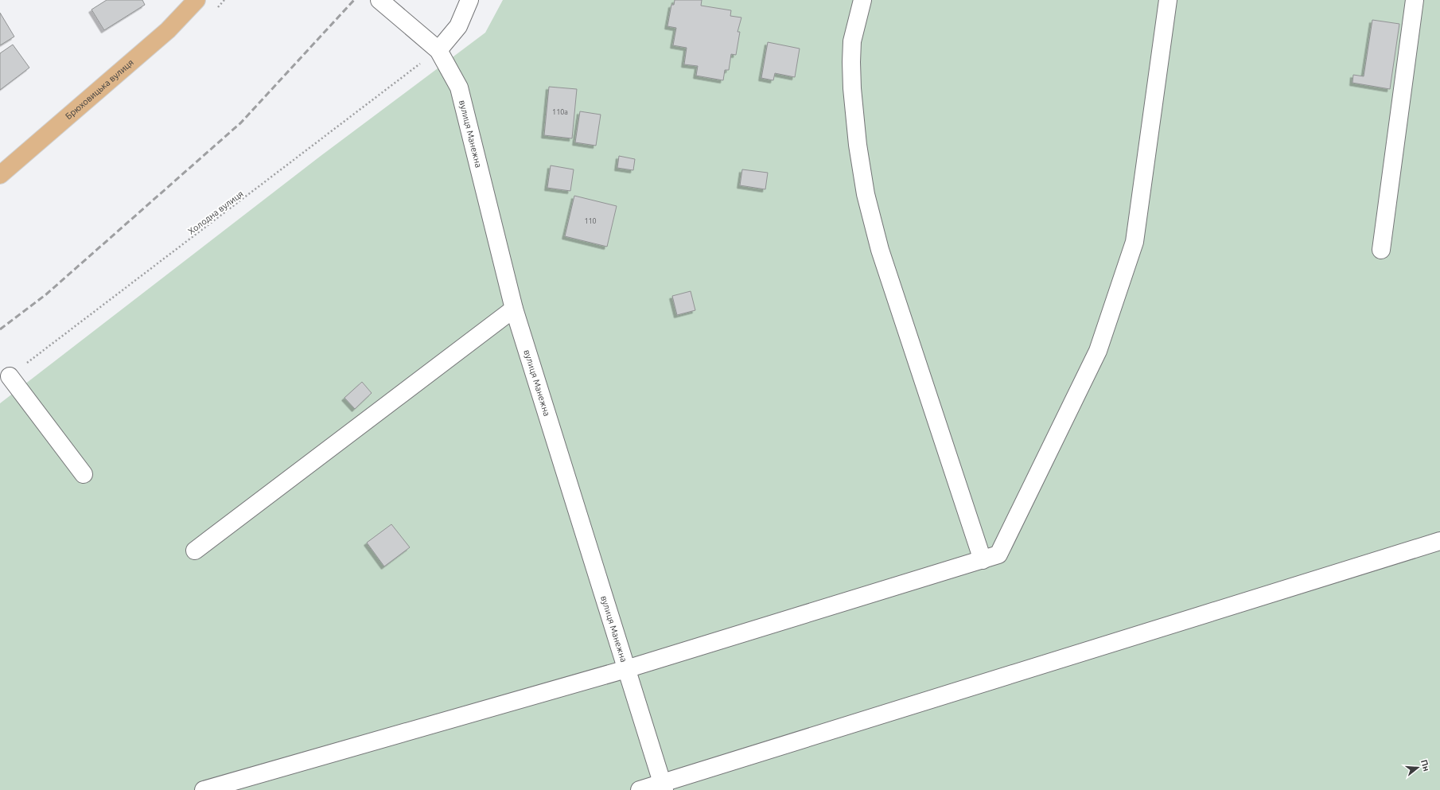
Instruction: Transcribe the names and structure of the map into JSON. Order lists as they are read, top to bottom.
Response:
{
  "streets": {
    "main road": ["Брюховицька вулиця"],
    "street": ["вулиця Манежна"],
    "path": ["Холодна вулиця"]
  },
  "crossings": [
    ["вулиця Манежна", "Холодна вулиця"]
  ],
  "house_numbers": ["110а", "110"],
  "north": "right"
}
